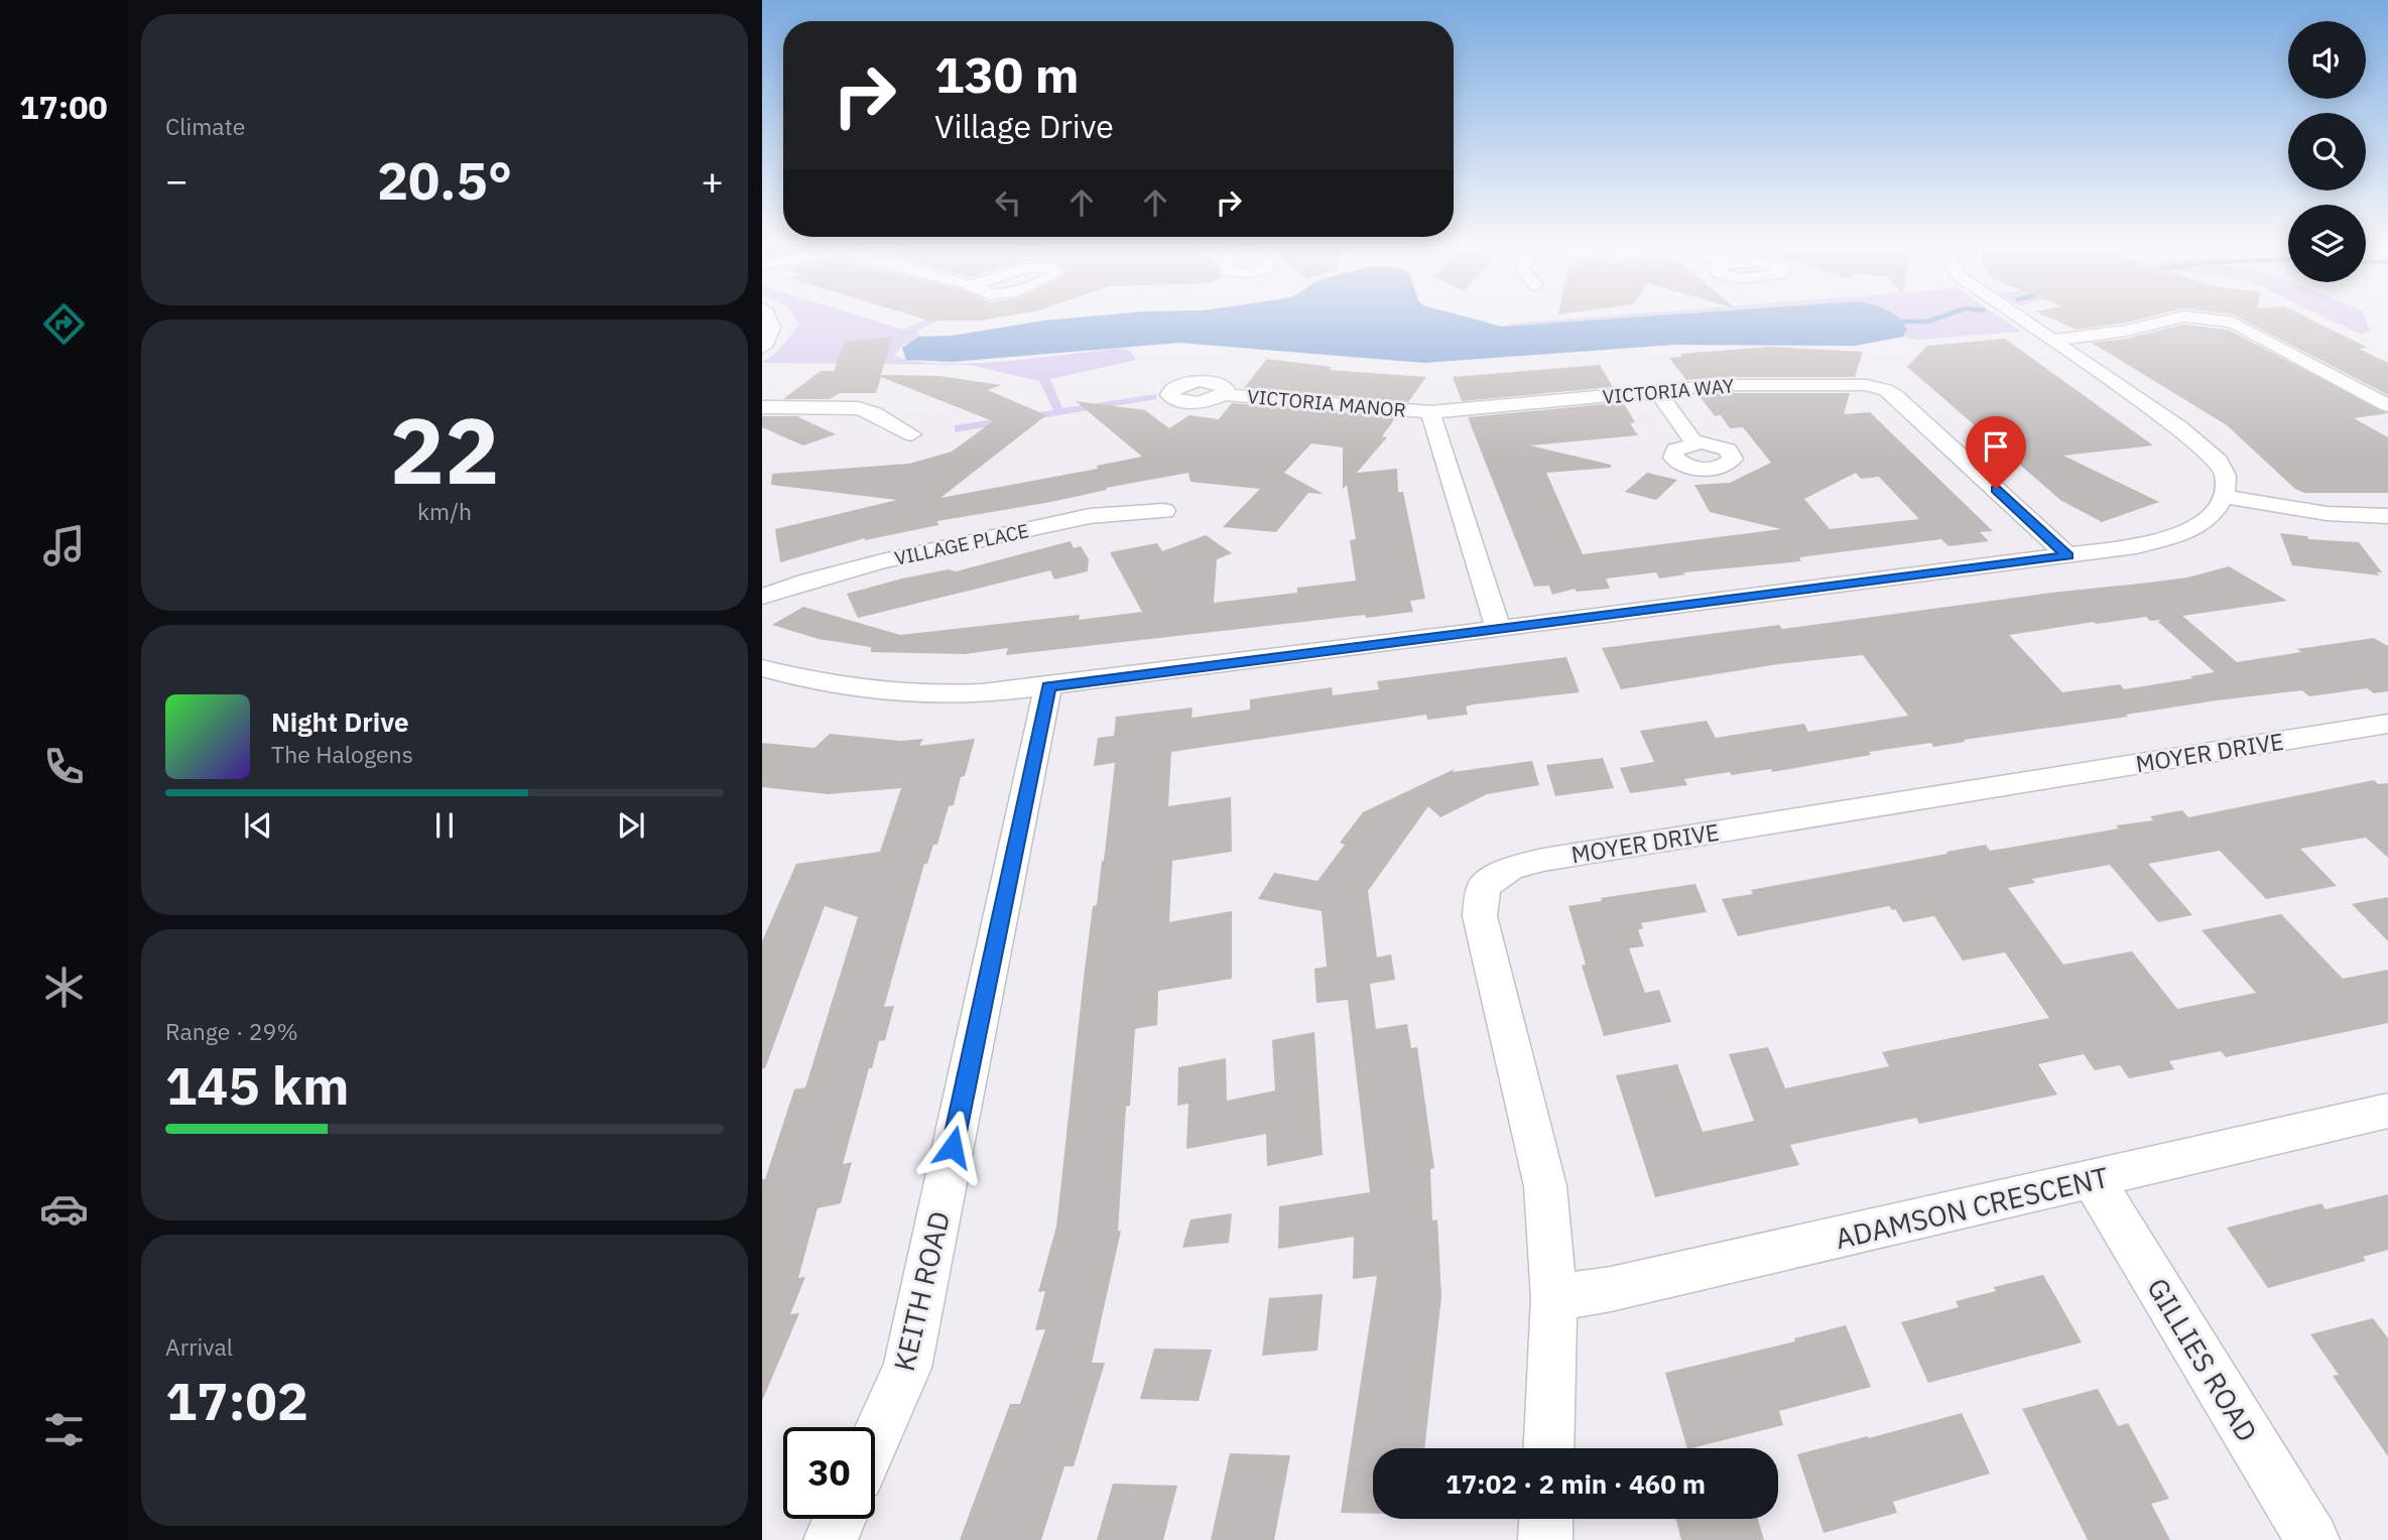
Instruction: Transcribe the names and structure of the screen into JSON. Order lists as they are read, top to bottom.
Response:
{
  "streets": {
    "street": [
      "VICTORIA WAY",
      "VICTORIA MANOR",
      "VILLAGE PLACE",
      "MOYER DRIVE",
      "ADAMSON CRESCENT",
      "KEITH ROAD",
      "GILLIES ROAD"
    ]
  },
  "crossings": [
    ["VICTORIA WAY", "VICTORIA MANOR"],
    ["MOYER DRIVE", "ADAMSON CRESCENT"],
    ["ADAMSON CRESCENT", "GILLIES ROAD"]
  ],
  "page": {
    "tabs": "17:00",
    "tile": [
      "Climate",
      ["22", "km/h"],
      ["Range · 29%", "145 km"],
      ["Arrival", "17:02"]
    ],
    "turn": ["130 m", "Village Drive"],
    "heat": ["−", "20.5°", "+"],
    "song": ["Night Drive", "The Halogens"],
    "limit": "30",
    "trip": "17:02 · 2 min · 460 m"
  }
}
